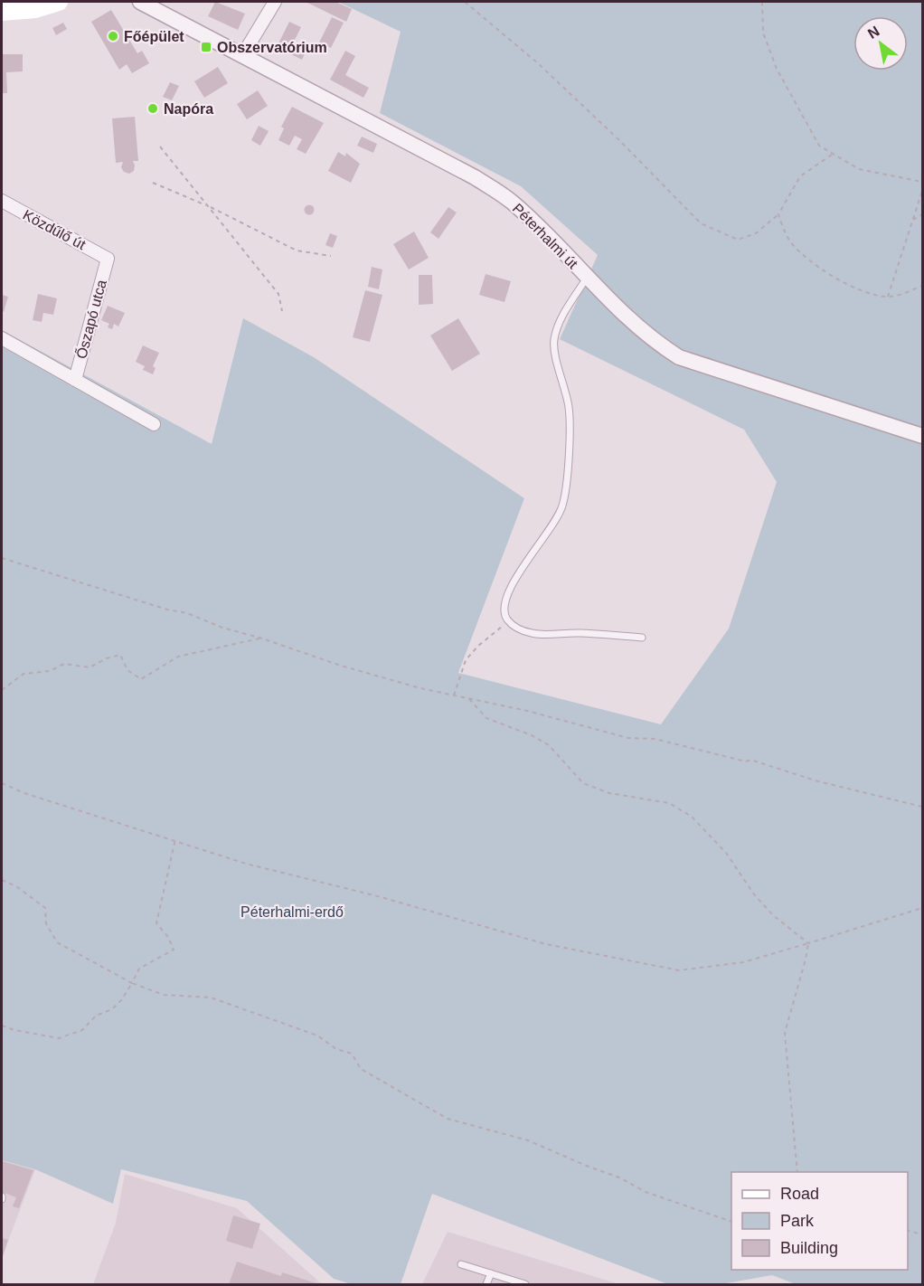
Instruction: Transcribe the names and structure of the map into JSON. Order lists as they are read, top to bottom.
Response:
{
  "streets": {
    "street": ["Közdűlő út", "Péterhalmi út", "Őszapó utca"]
  },
  "crossings": [
    ["Közdűlő út", "Őszapó utca"]
  ],
  "parks": ["Péterhalmi-erdő"],
  "places": {
    "other": ["Főépület", "Napóra"],
    "transit": ["Obszervatórium"]
  },
  "legend": ["Road", "Park", "Building"],
  "north": "top left"
}
